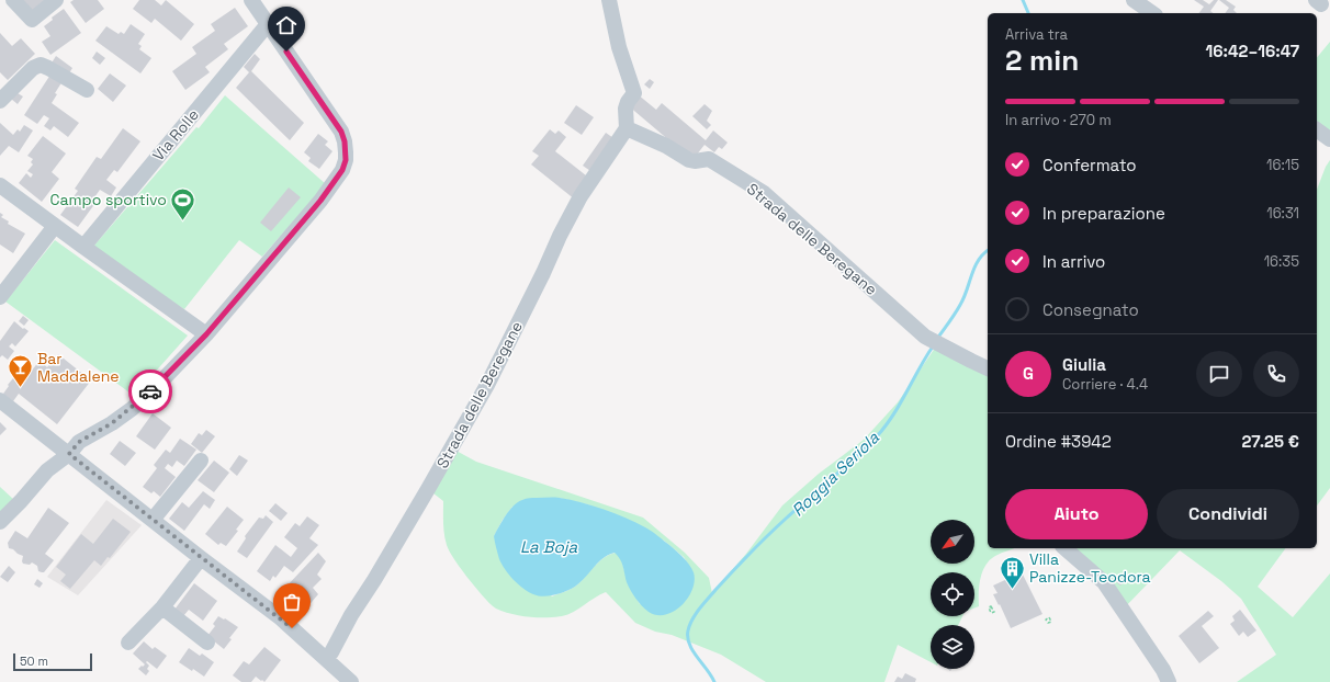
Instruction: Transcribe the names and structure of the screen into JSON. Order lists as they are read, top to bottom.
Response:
{
  "streets": {
    "street": ["Via Rolle", "Strada delle Beregane"]
  },
  "water": ["Roggia Seriola", "La Boja"],
  "places": {
    "sports": ["Campo sportivo"],
    "bar": ["Bar Maddalene"],
    "building": ["Villa Panizze-Teodora"]
  },
  "scale_bar": "50 m",
  "north": "bottom left",
  "page": {
    "heading": ["2 min", "Arriva tra", "16:42–16:47"],
    "panel": [
      "Giulia",
      "Corriere · 4.4",
      "Ordine #3942",
      "27.25 €"
    ],
    "bar": "In arrivo · 270 m",
    "list": [
      ["Confermato", "16:15"],
      ["In preparazione", "16:31"],
      ["In arrivo", "16:35"],
      "Consegnato"
    ],
    "round": "G",
    "buttons": ["Aiuto", "Condividi"],
    "scale": "50 m"
  }
}
